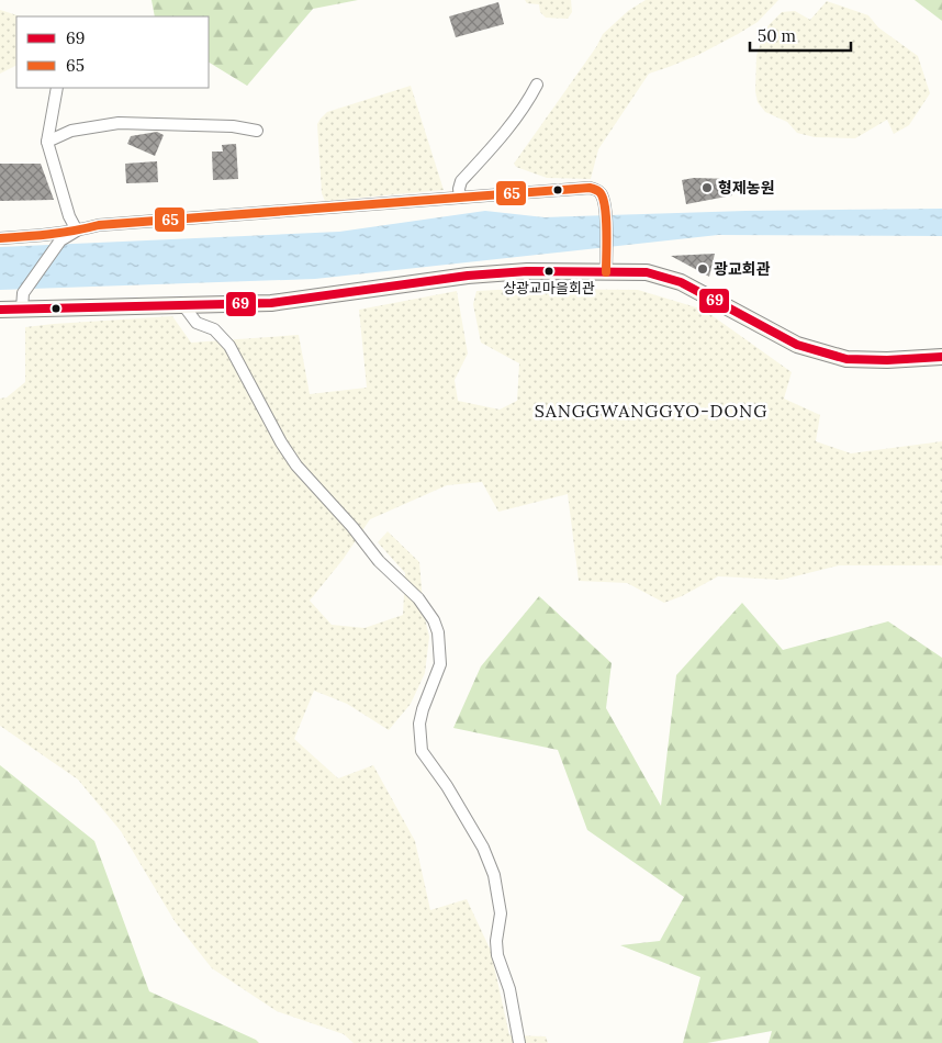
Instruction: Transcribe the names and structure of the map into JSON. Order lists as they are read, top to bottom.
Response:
{
  "districts": ["SANGGWANGGYO-DONG"],
  "places": ["형제농원", "광교회관", "상광교마을회관"],
  "lines": ["transit line 65", "transit line 69"],
  "legend": ["69", "65"],
  "scale_bar": "50 m"
}
